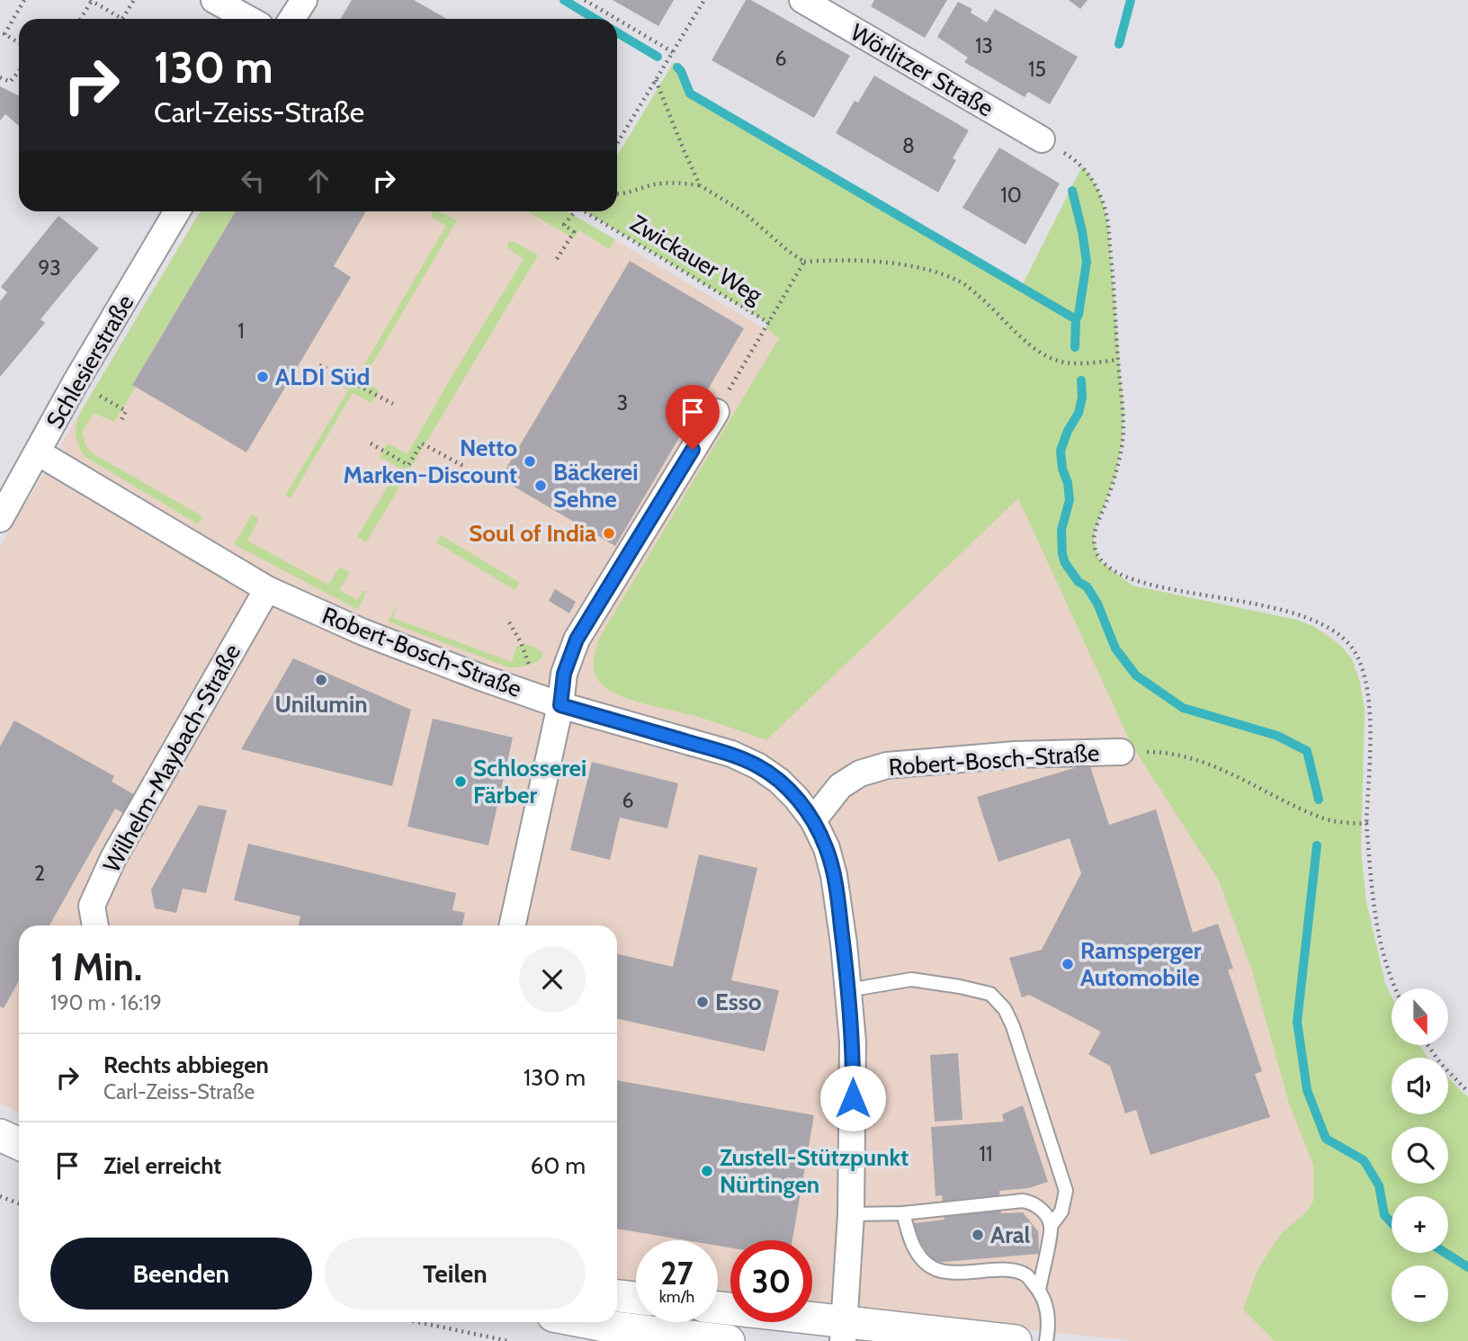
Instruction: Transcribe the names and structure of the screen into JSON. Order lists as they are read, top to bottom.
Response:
{
  "streets": {
    "street": [
      "Wörlitzer Straße",
      "Schlesierstraße",
      "Robert-Bosch-Straße",
      "Wilhelm-Maybach-Straße"
    ],
    "path": ["Zwickauer Weg"]
  },
  "crossings": [
    ["Schlesierstraße", "Robert-Bosch-Straße"],
    ["Robert-Bosch-Straße", "Wilhelm-Maybach-Straße"]
  ],
  "places": [
    "ALDI Süd",
    "Netto Marken-Discount",
    "Bäckerei Sehne",
    "Soul of India",
    "Unilumin",
    "Schlosserei Färber",
    "Ramsperger Automobile",
    "Esso",
    "Zustell-Stützpunkt Nürtingen",
    "Aral"
  ],
  "house_numbers": [
    "13",
    "6",
    "15",
    "8",
    "10",
    "93",
    "1",
    "3",
    "6",
    "2",
    "11"
  ],
  "north": "bottom",
  "page": {
    "turn": ["130 m", "Carl-Zeiss-Straße"],
    "heading": ["1 Min.", "190 m · 16:19"],
    "map_buttons": ["+", "−"],
    "list": [
      {
        "name": "Rechts abbiegen",
        "note": "Carl-Zeiss-Straße",
        "value": "130 m"
      },
      {
        "name": "Ziel erreicht",
        "value": "60 m"
      }
    ],
    "buttons": ["Beenden", "Teilen"],
    "speed": "27 km/h",
    "limit": "30"
  }
}
